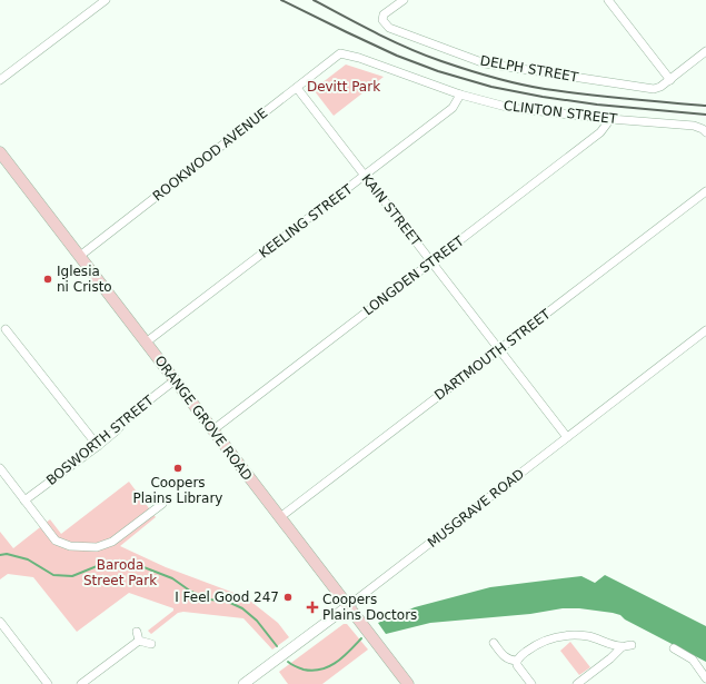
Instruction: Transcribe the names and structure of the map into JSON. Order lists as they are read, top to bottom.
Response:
{
  "streets": {
    "main road": ["ORANGE GROVE ROAD"],
    "street": [
      "DELPH STREET",
      "CLINTON STREET",
      "ROOKWOOD AVENUE",
      "KAIN STREET",
      "KEELING STREET",
      "LONGDEN STREET",
      "DARTMOUTH STREET",
      "BOSWORTH STREET",
      "MUSGRAVE ROAD"
    ]
  },
  "crossings": [
    ["CLINTON STREET", "ROOKWOOD AVENUE"],
    ["CLINTON STREET", "KEELING STREET"],
    ["CLINTON STREET", "LONGDEN STREET"],
    ["ROOKWOOD AVENUE", "KAIN STREET"],
    ["ROOKWOOD AVENUE", "ORANGE GROVE ROAD"],
    ["KAIN STREET", "KEELING STREET"],
    ["KAIN STREET", "LONGDEN STREET"],
    ["KAIN STREET", "DARTMOUTH STREET"],
    ["KAIN STREET", "MUSGRAVE ROAD"],
    ["KEELING STREET", "ORANGE GROVE ROAD"],
    ["LONGDEN STREET", "ORANGE GROVE ROAD"],
    ["DARTMOUTH STREET", "ORANGE GROVE ROAD"],
    ["ORANGE GROVE ROAD", "BOSWORTH STREET"],
    ["ORANGE GROVE ROAD", "MUSGRAVE ROAD"]
  ],
  "parks": ["Devitt Park", "Baroda Street Park"],
  "places": {
    "other": ["Iglesia ni Cristo", "Coopers Plains Library", "I Feel Good 247"],
    "health": ["Coopers Plains Doctors"]
  }
}
